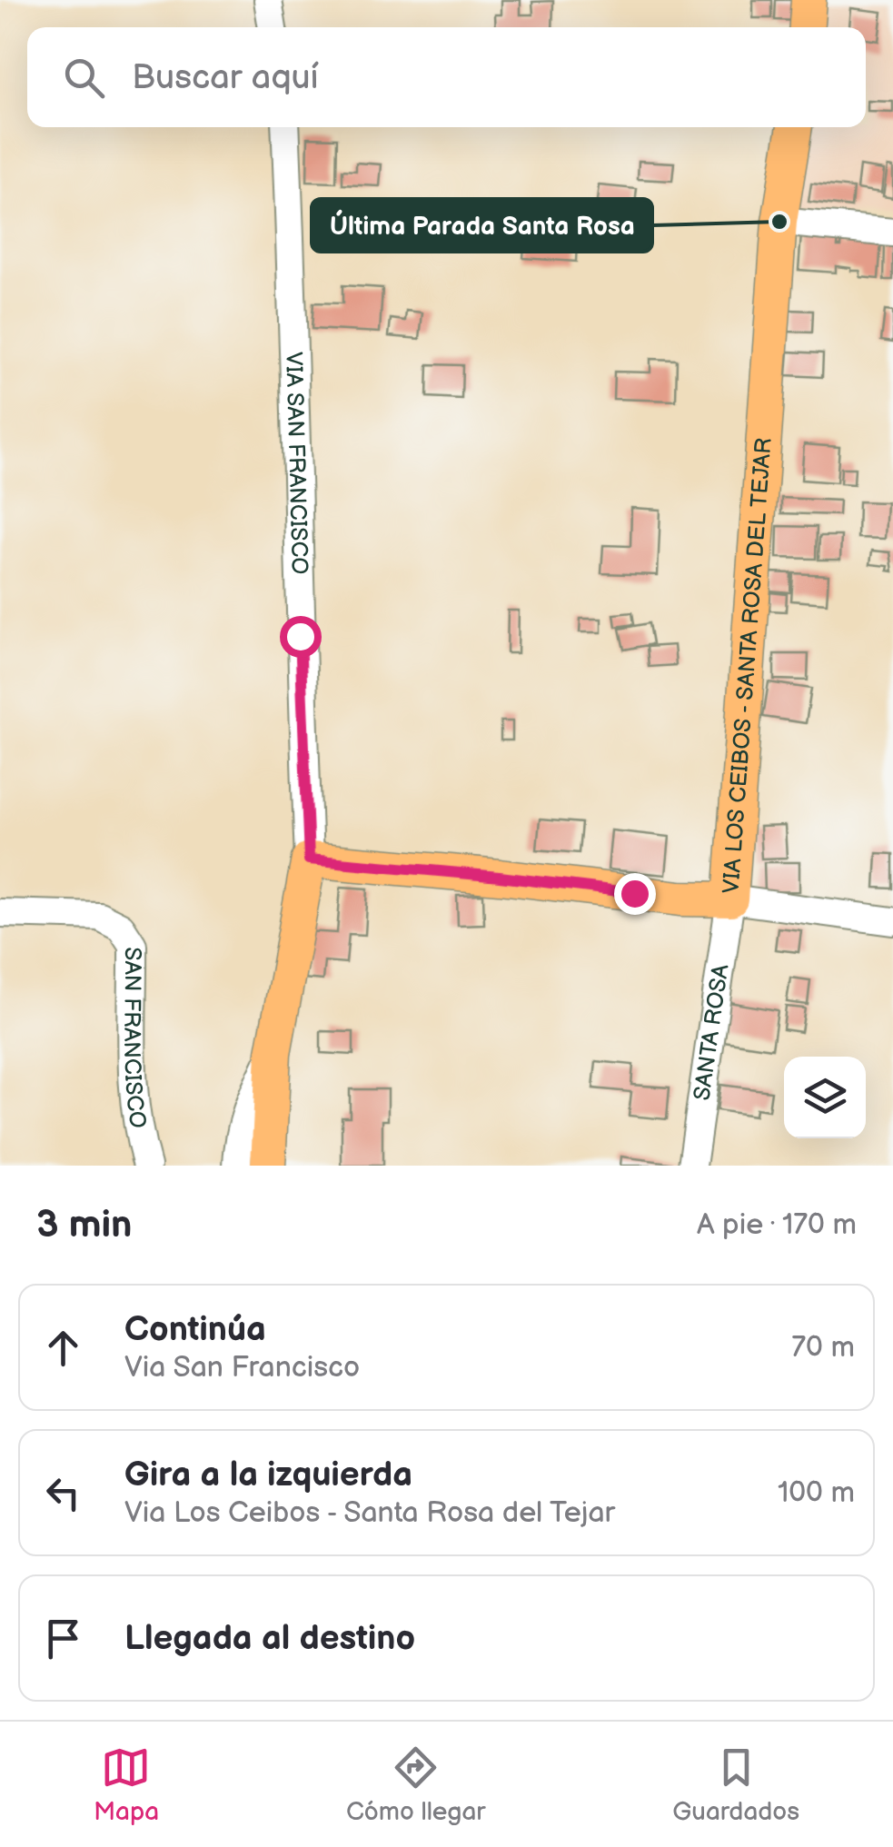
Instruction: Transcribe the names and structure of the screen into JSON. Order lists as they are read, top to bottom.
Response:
{
  "streets": {
    "main road": ["VIA LOS CEIBOS - SANTA ROSA DEL TEJAR"],
    "street": ["VIA SAN FRANCISCO", "SANTA ROSA", "SAN FRANCISCO"]
  },
  "crossings": [
    ["VIA SAN FRANCISCO", "VIA LOS CEIBOS - SANTA ROSA DEL TEJAR"],
    ["VIA LOS CEIBOS - SANTA ROSA DEL TEJAR", "SANTA ROSA"]
  ],
  "places": ["Última Parada Santa Rosa"],
  "page": {
    "search": "Buscar aquí",
    "heading": ["3 min", "A pie · 170 m"],
    "list": [
      ["Continúa", "Via San Francisco", "70 m"],
      ["Gira a la izquierda", "Via Los Ceibos - Santa Rosa del Tejar", "100 m"],
      "Llegada al destino"
    ],
    "nav": ["Mapa", "Cómo llegar", "Guardados"]
  }
}
